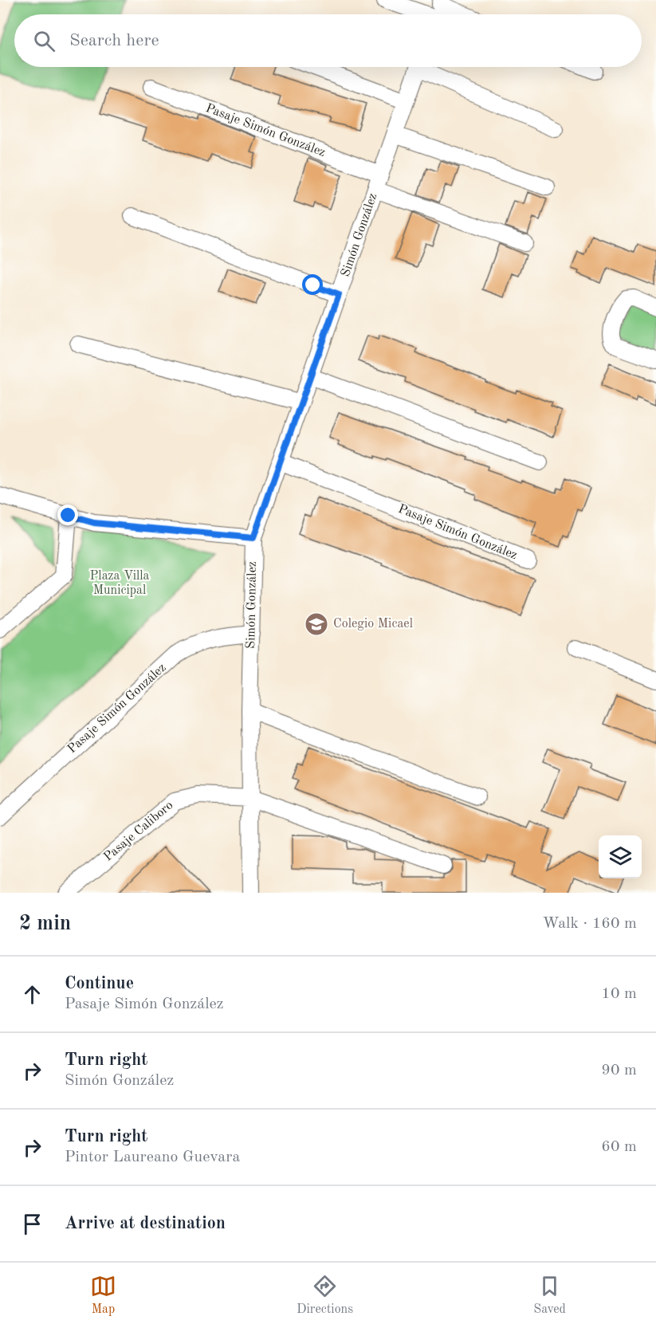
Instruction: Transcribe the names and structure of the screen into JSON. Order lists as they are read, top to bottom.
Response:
{
  "streets": {
    "street": ["Pasaje Simón González", "Simón González", "Pasaje Caliboro"]
  },
  "crossings": [
    ["Pasaje Simón González", "Simón González"],
    ["Simón González", "Pasaje Caliboro"]
  ],
  "parks": ["Plaza Villa Municipal"],
  "places": {
    "school or university": ["Colegio Micael"]
  },
  "page": {
    "search": "Search here",
    "heading": ["2 min", "Walk · 160 m"],
    "list": [
      ["Continue", "Pasaje Simón González", "10 m"],
      ["Turn right", "Simón González", "90 m"],
      ["Turn right", "Pintor Laureano Guevara", "60 m"],
      "Arrive at destination"
    ],
    "nav": ["Map", "Directions", "Saved"]
  }
}
